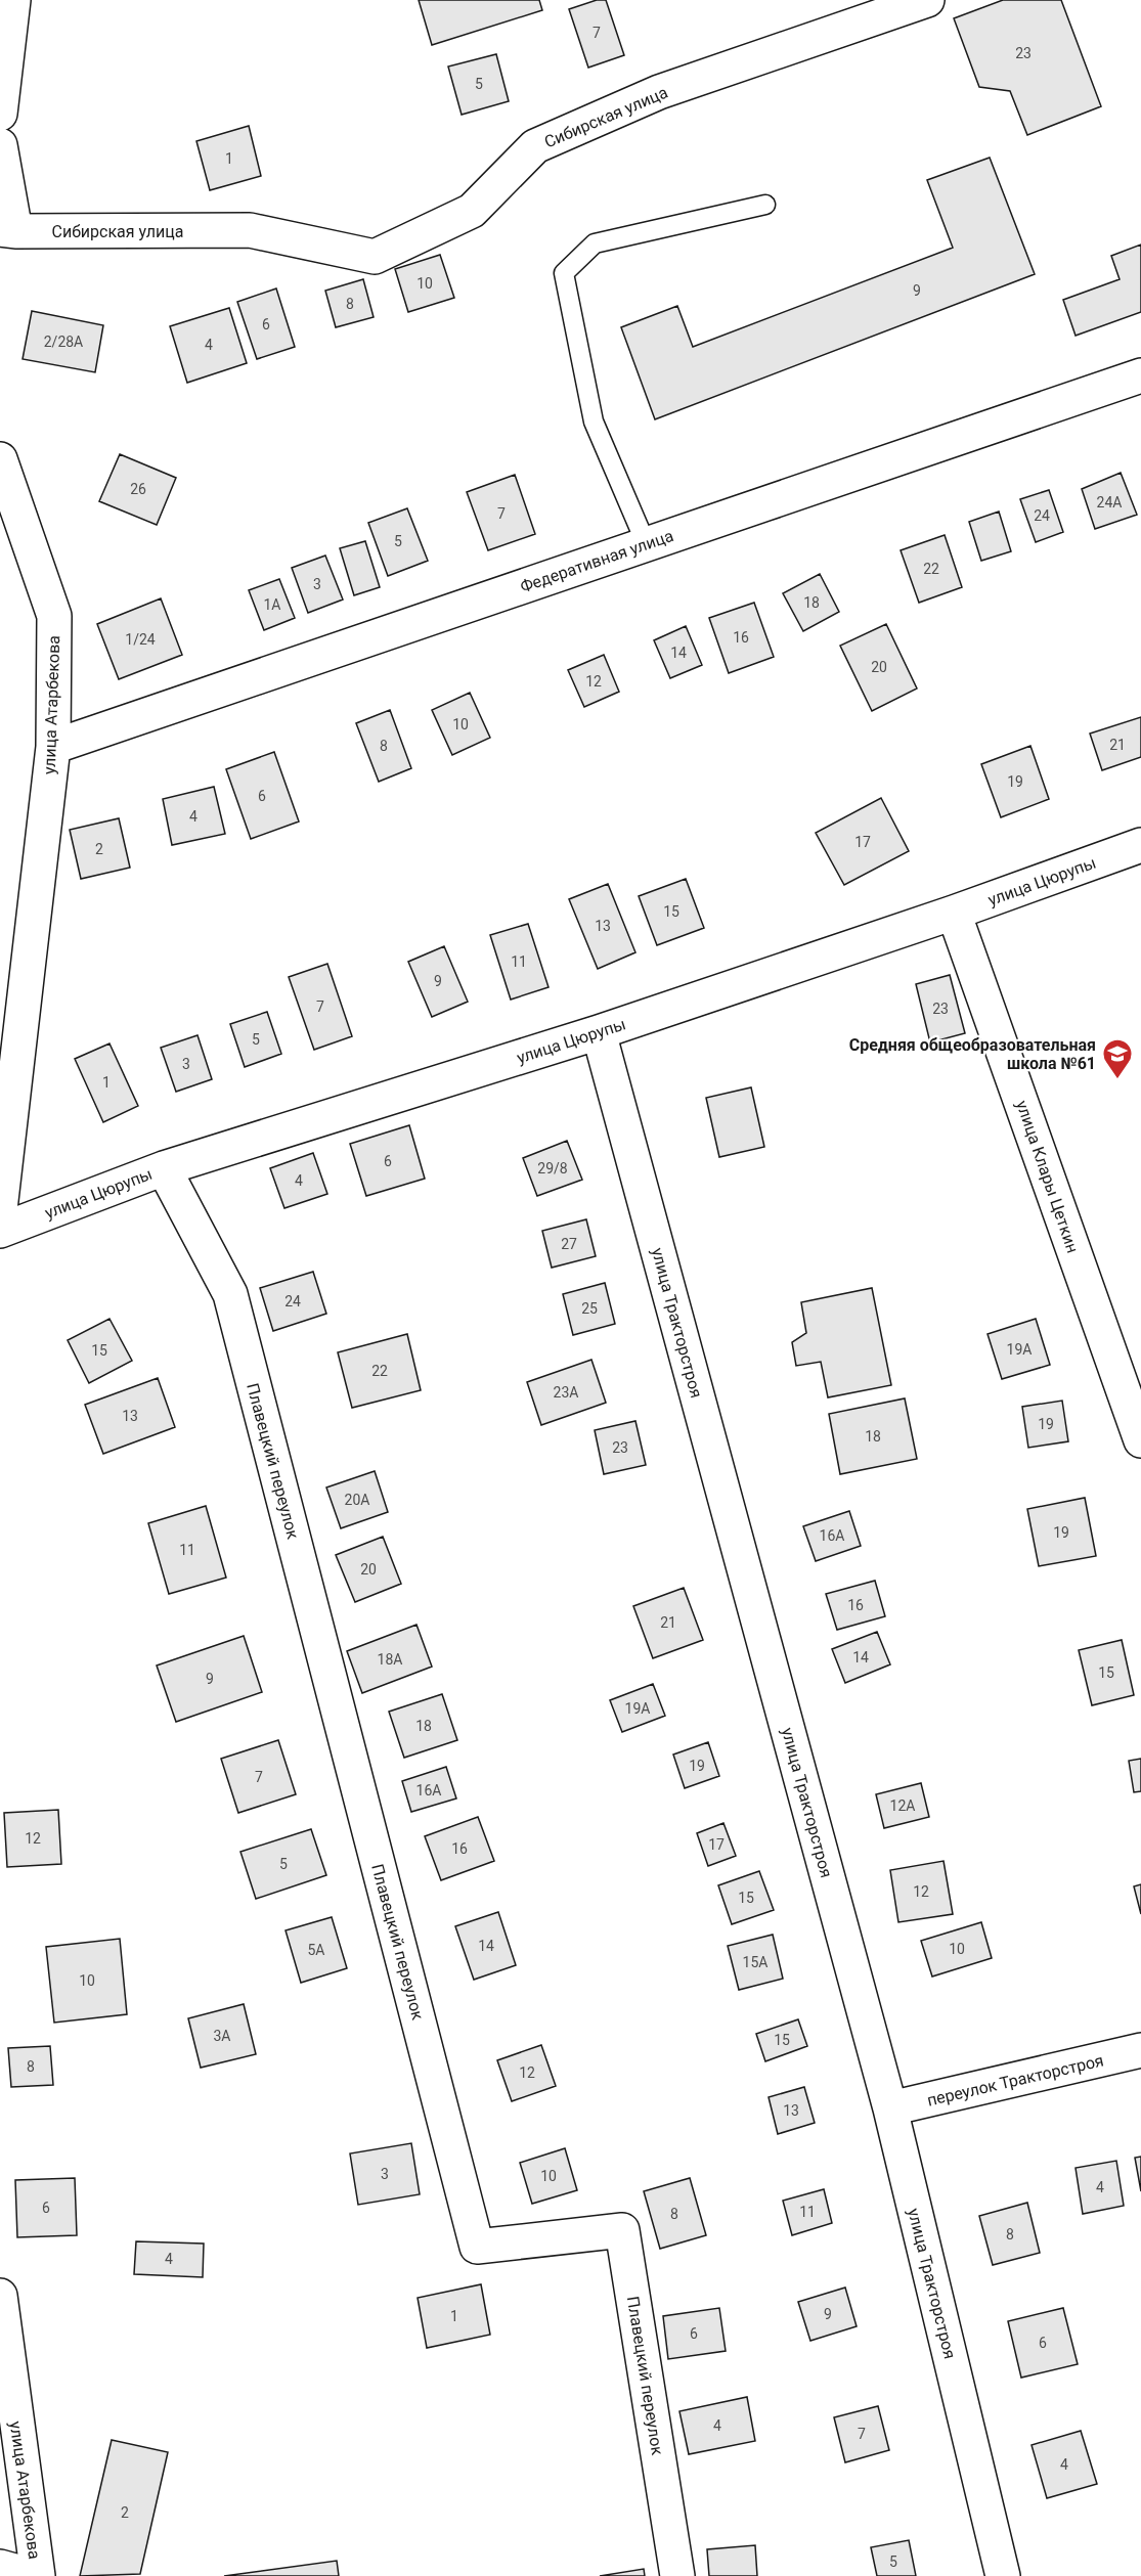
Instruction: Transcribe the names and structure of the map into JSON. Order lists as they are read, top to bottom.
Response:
{
  "streets": {
    "street": [
      "Сибирская улица",
      "Федеративная улица",
      "улица Атарбекова",
      "улица Цюрупы",
      "улица Клары Цеткин",
      "улица Тракторстроя",
      "Плавецкий переулок",
      "переулок Тракторстроя"
    ]
  },
  "crossings": [
    ["Федеративная улица", "улица Атарбекова"],
    ["улица Цюрупы", "улица Клары Цеткин"],
    ["улица Цюрупы", "улица Тракторстроя"],
    ["улица Цюрупы", "Плавецкий переулок"],
    ["улица Тракторстроя", "переулок Тракторстроя"]
  ],
  "places": {
    "school or university": ["Средняя общеобразовательная школа №61"]
  },
  "house_numbers": [
    "7",
    "23",
    "5",
    "1",
    "10",
    "9",
    "8",
    "6",
    "2/28А",
    "4",
    "26",
    "24А",
    "7",
    "24",
    "5",
    "22",
    "3",
    "18",
    "1А",
    "16",
    "1/24",
    "14",
    "20",
    "12",
    "10",
    "21",
    "8",
    "19",
    "6",
    "4",
    "17",
    "2",
    "15",
    "13",
    "11",
    "9",
    "7",
    "23",
    "5",
    "3",
    "1",
    "6",
    "29/8",
    "4",
    "27",
    "24",
    "25",
    "19А",
    "15",
    "22",
    "23А",
    "13",
    "19",
    "18",
    "23",
    "20А",
    "19",
    "16А",
    "11",
    "20",
    "16",
    "21",
    "14",
    "18А",
    "15",
    "9",
    "19А",
    "18",
    "19",
    "7",
    "16А",
    "12А",
    "12",
    "17",
    "16",
    "5",
    "12",
    "15",
    "14",
    "10",
    "5А",
    "15А",
    "10",
    "3А",
    "15",
    "8",
    "12",
    "13",
    "3",
    "10",
    "4",
    "6",
    "11",
    "8",
    "8",
    "4",
    "9",
    "1",
    "6",
    "6",
    "4",
    "7",
    "4",
    "2",
    "5"
  ]
}
